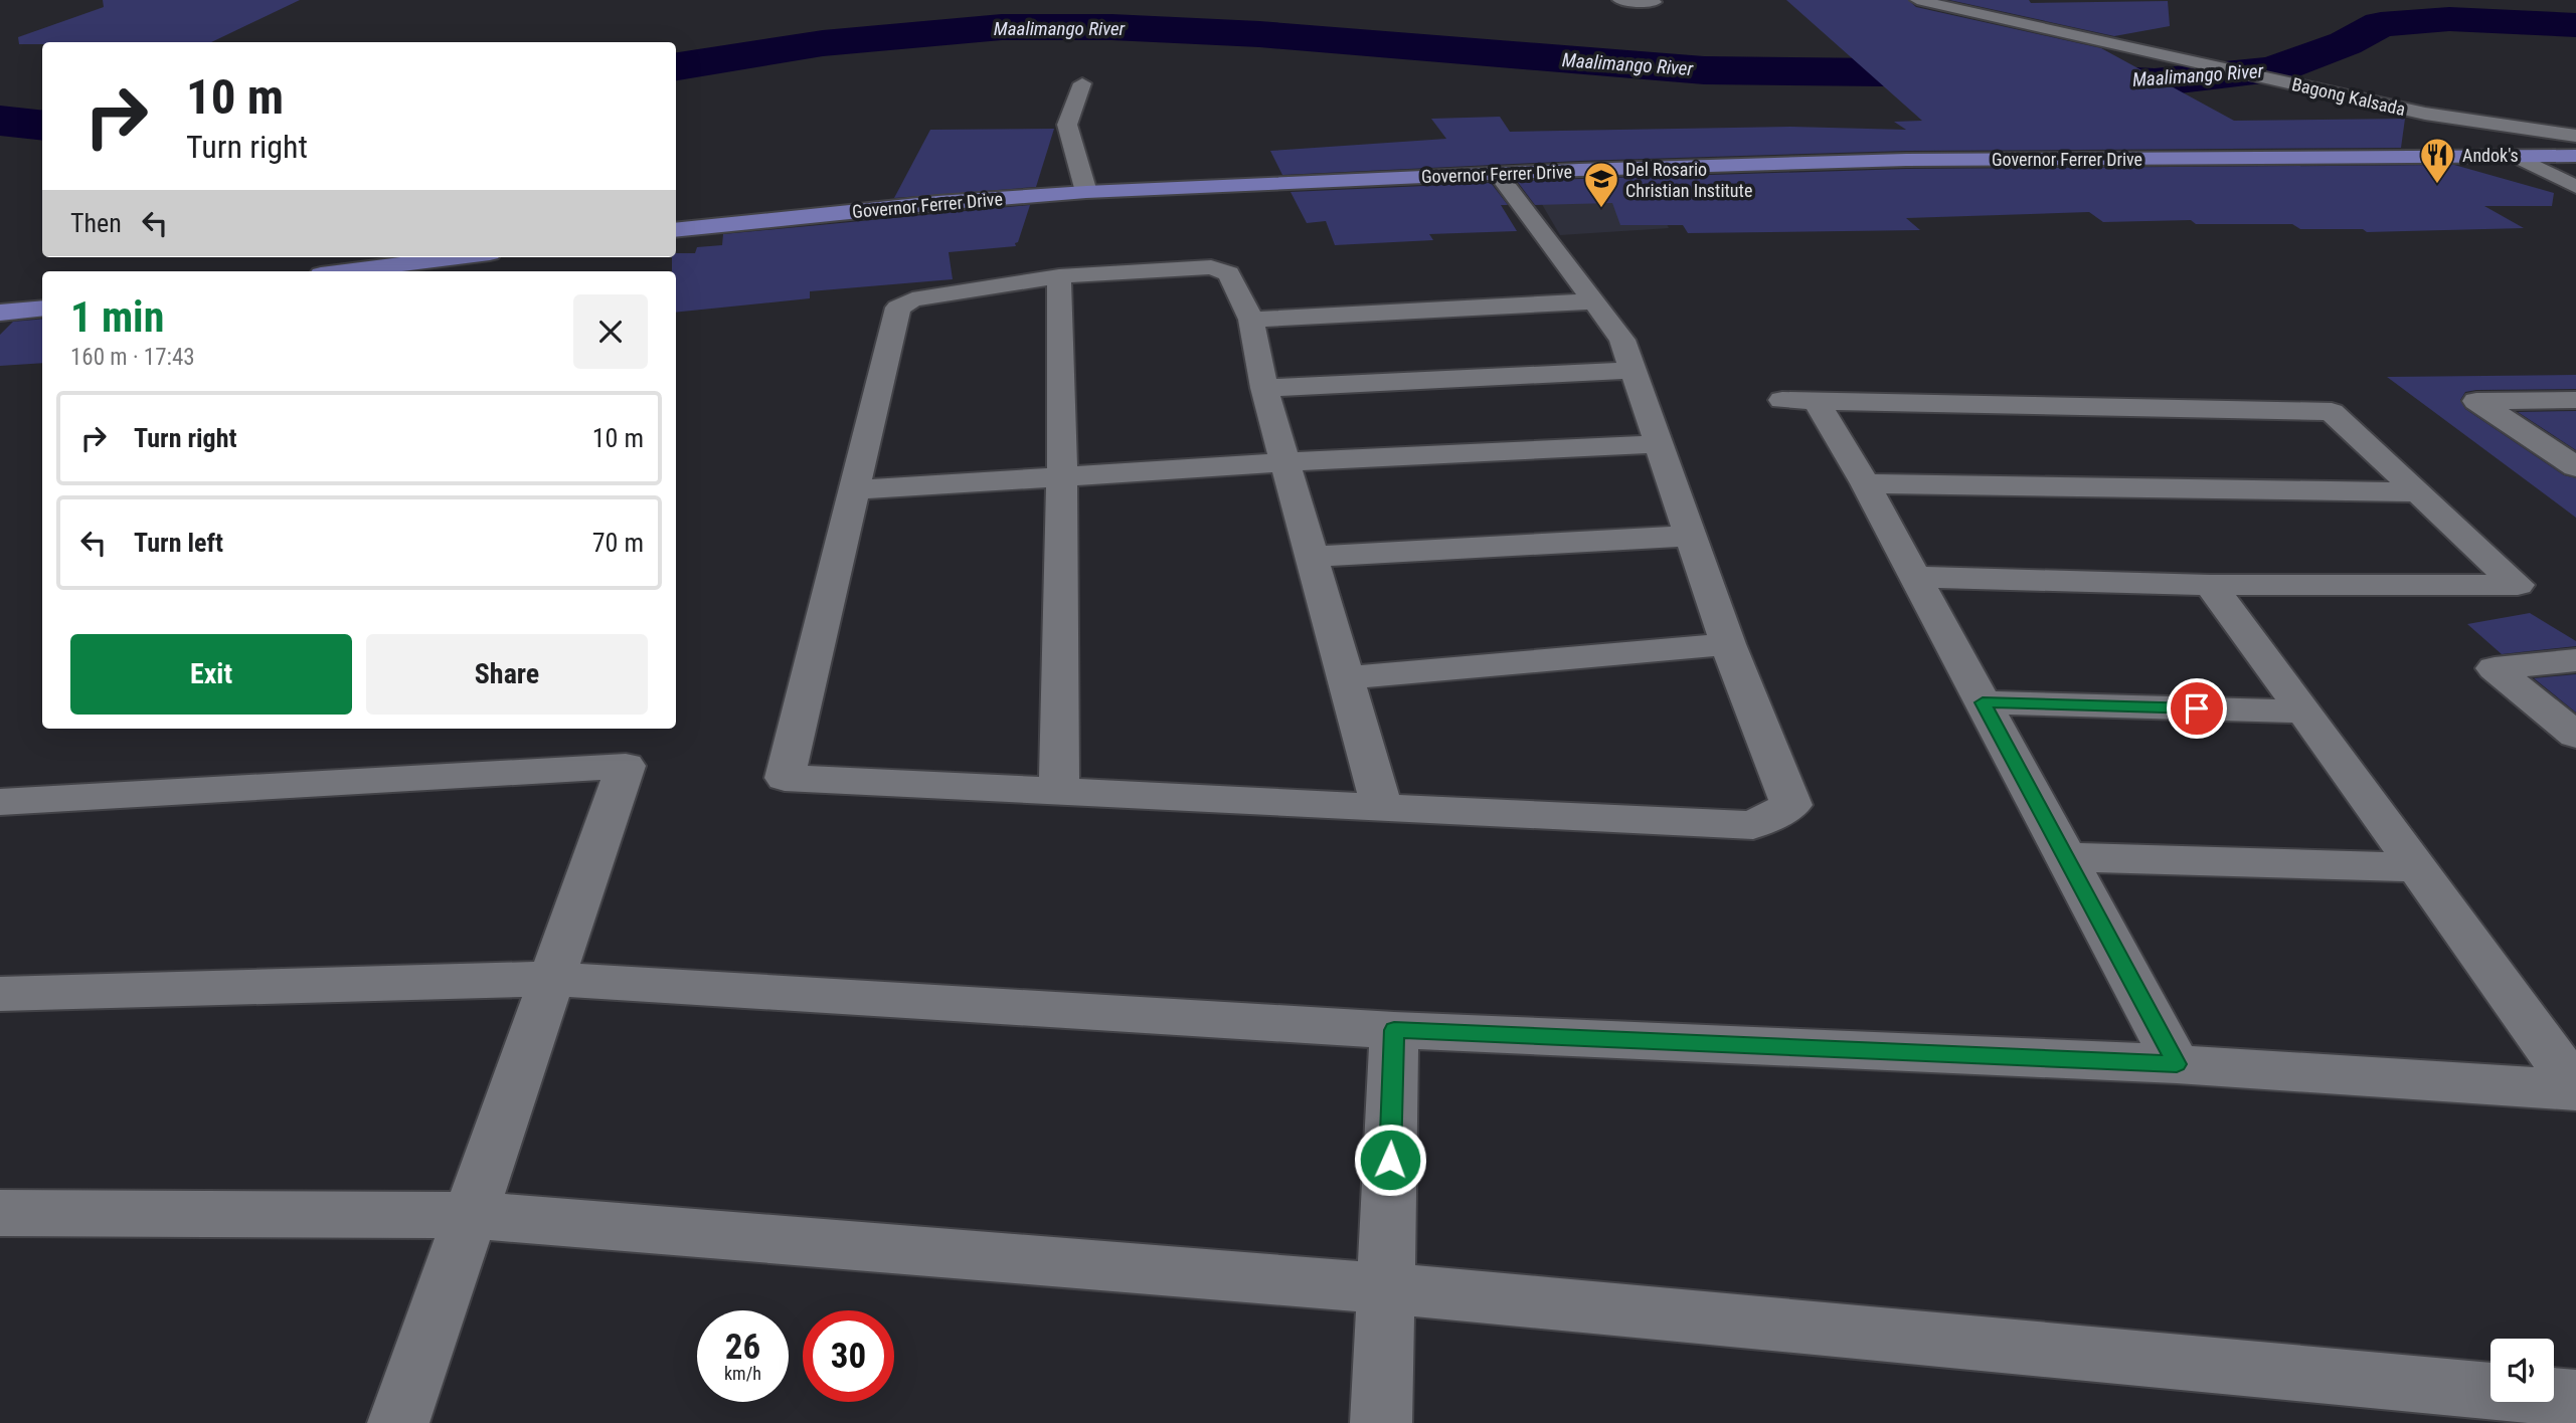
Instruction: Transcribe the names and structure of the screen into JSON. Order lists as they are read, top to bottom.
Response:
{
  "streets": {
    "main road": ["Governor Ferrer Drive"],
    "street": ["Bagong Kalsada"]
  },
  "crossings": [
    ["Bagong Kalsada", "Governor Ferrer Drive"]
  ],
  "water": ["Maalimango River"],
  "places": {
    "restaurant": ["Andok's"],
    "school or university": ["Del Rosario Christian Institute"]
  },
  "page": {
    "turn": ["10 m", "Turn right"],
    "then": "Then",
    "heading": ["1 min", "160 m · 17:43"],
    "list": [
      {
        "name": "Turn right",
        "value": "10 m"
      },
      {
        "name": "Turn left",
        "value": "70 m"
      }
    ],
    "buttons": ["Exit", "Share"],
    "speed": "26 km/h",
    "limit": "30"
  }
}
